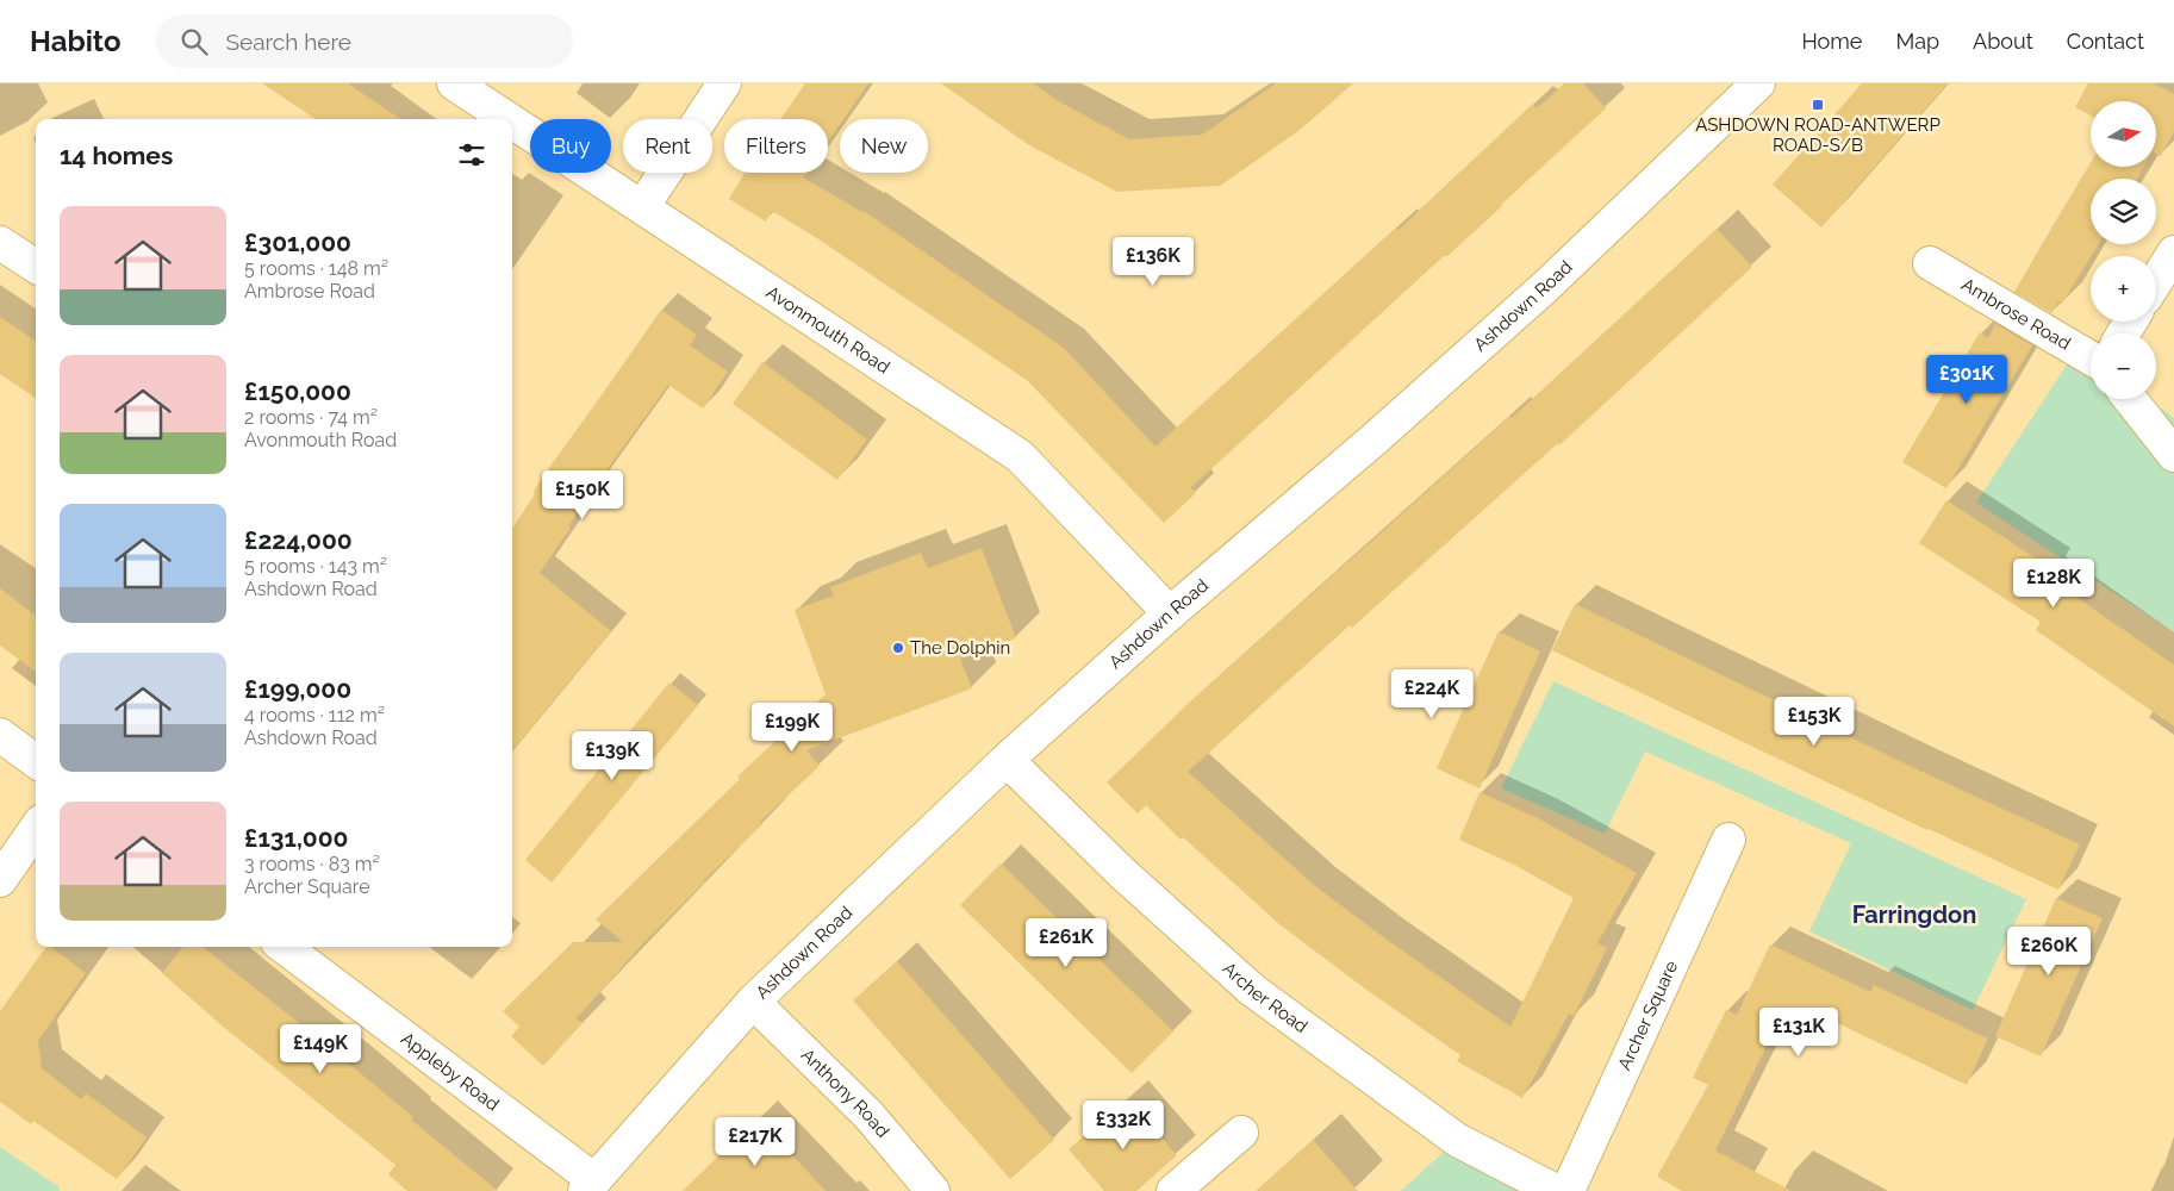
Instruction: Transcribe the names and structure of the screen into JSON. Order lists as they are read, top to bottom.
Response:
{
  "streets": {
    "street": [
      "Ashdown Road",
      "Ambrose Road",
      "Avonmouth Road",
      "Archer Road",
      "Archer Square",
      "Appleby Road",
      "Anthony Road"
    ]
  },
  "crossings": [
    ["Ashdown Road", "Avonmouth Road"],
    ["Ashdown Road", "Archer Road"],
    ["Ashdown Road", "Appleby Road"],
    ["Ashdown Road", "Anthony Road"]
  ],
  "districts": ["Farringdon"],
  "places": {
    "transit": ["ASHDOWN ROAD-ANTWERP ROAD-S/B"],
    "other": ["The Dolphin"]
  },
  "north": "right",
  "page": {
    "header": "Habito",
    "search": "Search here",
    "nav": [
      "Home",
      "Map",
      "About",
      "Contact"
    ],
    "map_buttons": ["+", "−"],
    "chip": [
      "Buy",
      "Rent",
      "Filters",
      "New"
    ],
    "heading": "14 homes",
    "list": [
      {
        "name": "£301,000",
        "note": "5 rooms · 148 m² · Ambrose Road"
      },
      {
        "name": "£150,000",
        "note": "2 rooms · 74 m² · Avonmouth Road"
      },
      {
        "name": "£224,000",
        "note": "5 rooms · 143 m² · Ashdown Road"
      },
      {
        "name": "£199,000",
        "note": "4 rooms · 112 m² · Ashdown Road"
      },
      {
        "name": "£131,000",
        "note": "3 rooms · 83 m² · Archer Square"
      }
    ],
    "price": [
      "£136K",
      "£301K",
      "£150K",
      "£128K",
      "£224K",
      "£153K",
      "£199K",
      "£139K",
      "£261K",
      "£260K",
      "£131K",
      "£149K",
      "£332K",
      "£217K"
    ]
  }
}
